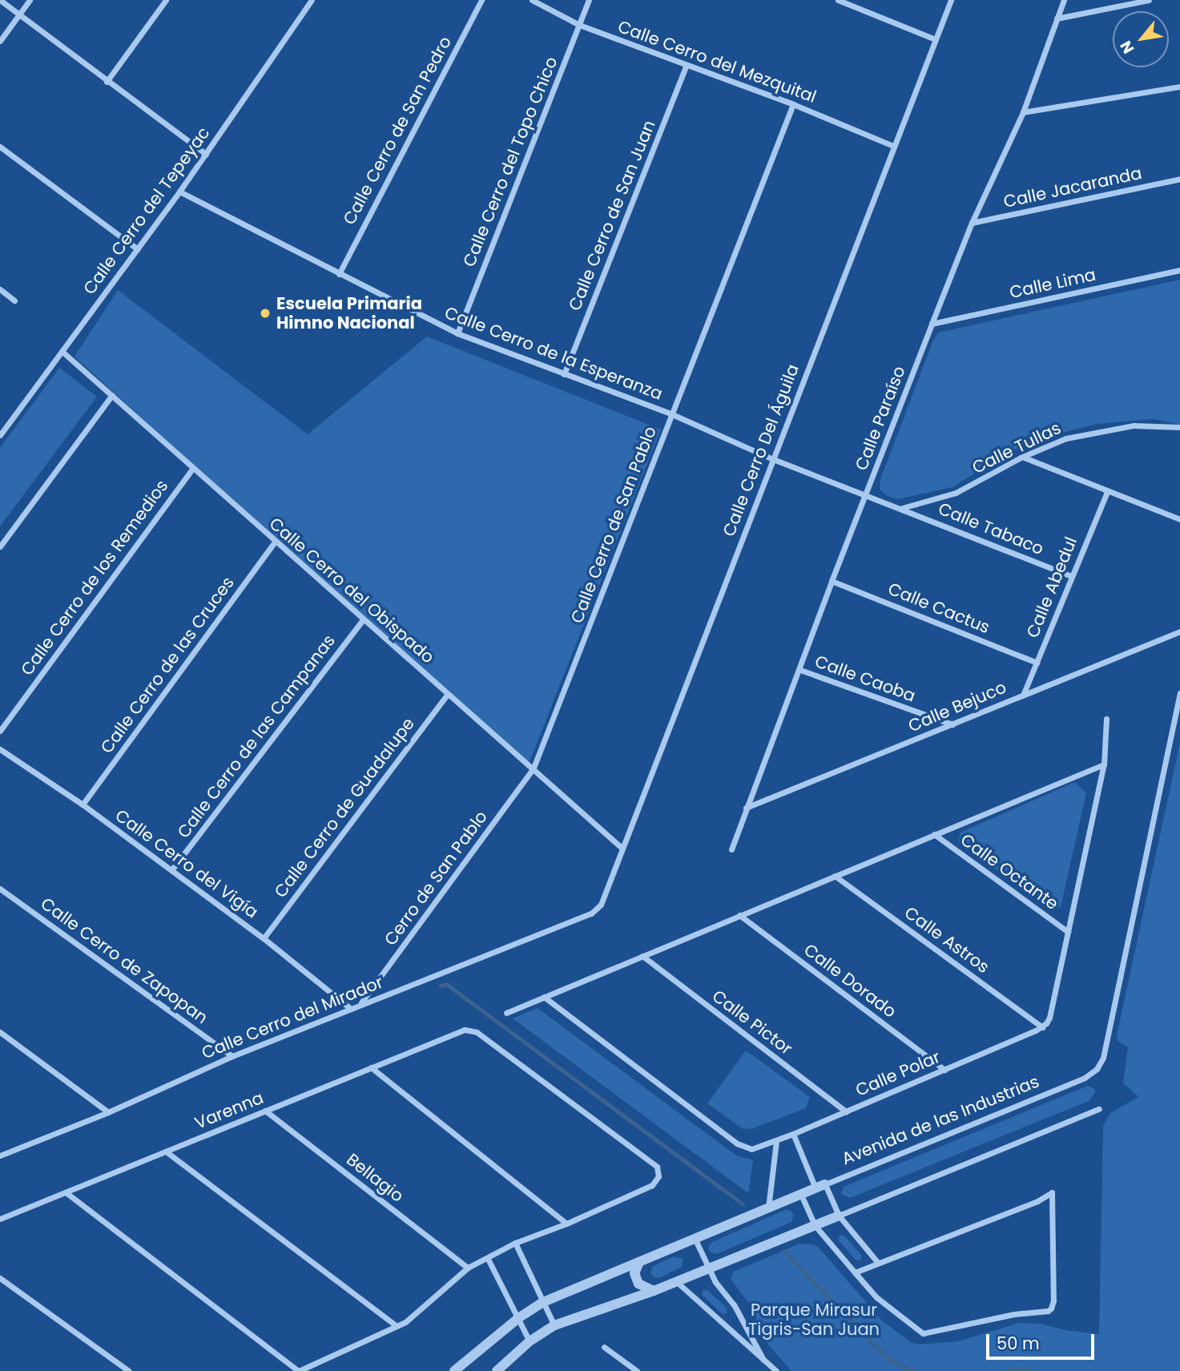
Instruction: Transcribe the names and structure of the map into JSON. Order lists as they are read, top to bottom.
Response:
{
  "streets": {
    "street": [
      "Calle Cerro del Mezquital",
      "Calle Cerro de San Pedro",
      "Calle Cerro del Topo Chico",
      "Calle Jacaranda",
      "Calle Cerro del Tepeyac",
      "Calle Cerro de San Juan",
      "Calle Lima",
      "Calle Cerro de la Esperanza",
      "Calle Paraíso",
      "Calle Tullas",
      "Calle Cerro Del Águila",
      "Calle Cerro de San Pablo",
      "Calle Tabaco",
      "Calle Cerro de los Remedios",
      "Calle Abedul",
      "Calle Cerro del Obispado",
      "Calle Cactus",
      "Calle Cerro de las Cruces",
      "Calle Caoba",
      "Calle Bejuco",
      "Calle Cerro de las Campanas",
      "Calle Cerro de Guadalupe",
      "Calle Cerro del Vigía",
      "Calle Octante",
      "Cerro de San Pablo",
      "Calle Astros",
      "Calle Cerro de Zapopan",
      "Calle Dorado",
      "Calle Cerro del Mirador",
      "Calle Pictor",
      "Calle Polar",
      "Varenna",
      "Avenida de las Industrias",
      "Bellagio"
    ]
  },
  "crossings": [
    ["Calle Cerro del Mezquital", "Calle Cerro del Topo Chico"],
    ["Calle Cerro del Mezquital", "Calle Cerro de San Juan"],
    ["Calle Cerro del Mezquital", "Calle Cerro Del Águila"],
    ["Calle Cerro del Mezquital", "Calle Cerro de San Pablo"],
    ["Calle Cerro de San Pedro", "Calle Cerro de la Esperanza"],
    ["Calle Cerro del Topo Chico", "Calle Cerro de la Esperanza"],
    ["Calle Jacaranda", "Calle Paraíso"],
    ["Calle Cerro del Tepeyac", "Calle Cerro de la Esperanza"],
    ["Calle Cerro del Tepeyac", "Calle Cerro del Obispado"],
    ["Calle Cerro de San Juan", "Calle Cerro de la Esperanza"],
    ["Calle Lima", "Calle Paraíso"],
    ["Calle Cerro de la Esperanza", "Calle Paraíso"],
    ["Calle Cerro de la Esperanza", "Calle Cerro Del Águila"],
    ["Calle Cerro de la Esperanza", "Calle Cerro de San Pablo"],
    ["Calle Cerro de la Esperanza", "Calle Tabaco"],
    ["Calle Paraíso", "Calle Tabaco"],
    ["Calle Paraíso", "Calle Cactus"],
    ["Calle Paraíso", "Calle Caoba"],
    ["Calle Paraíso", "Calle Bejuco"],
    ["Calle Tullas", "Calle Tabaco"],
    ["Calle Cerro Del Águila", "Calle Cerro del Obispado"],
    ["Calle Cerro Del Águila", "Calle Cerro del Mirador"],
    ["Calle Cerro de San Pablo", "Calle Cerro del Obispado"],
    ["Calle Cerro de San Pablo", "Cerro de San Pablo"],
    ["Calle Tabaco", "Calle Abedul"],
    ["Calle Cerro de los Remedios", "Calle Cerro del Obispado"],
    ["Calle Abedul", "Calle Cactus"],
    ["Calle Abedul", "Calle Bejuco"],
    ["Calle Cerro del Obispado", "Calle Cerro de las Cruces"],
    ["Calle Cerro del Obispado", "Calle Cerro de las Campanas"],
    ["Calle Cerro del Obispado", "Calle Cerro de Guadalupe"],
    ["Calle Cerro del Obispado", "Cerro de San Pablo"],
    ["Calle Cerro de las Cruces", "Calle Cerro del Vigía"],
    ["Calle Caoba", "Calle Bejuco"],
    ["Calle Cerro de las Campanas", "Calle Cerro del Vigía"],
    ["Calle Cerro de Guadalupe", "Calle Cerro del Vigía"],
    ["Calle Cerro del Vigía", "Calle Cerro del Mirador"],
    ["Cerro de San Pablo", "Calle Cerro del Mirador"],
    ["Calle Astros", "Calle Polar"],
    ["Calle Cerro de Zapopan", "Calle Cerro del Mirador"],
    ["Calle Dorado", "Calle Polar"],
    ["Calle Pictor", "Calle Polar"],
    ["Varenna", "Bellagio"]
  ],
  "parks": ["Parque Mirasur Tigris-San Juan"],
  "places": ["Escuela Primaria Himno Nacional"],
  "scale_bar": "50 m",
  "north": "bottom left"
}
